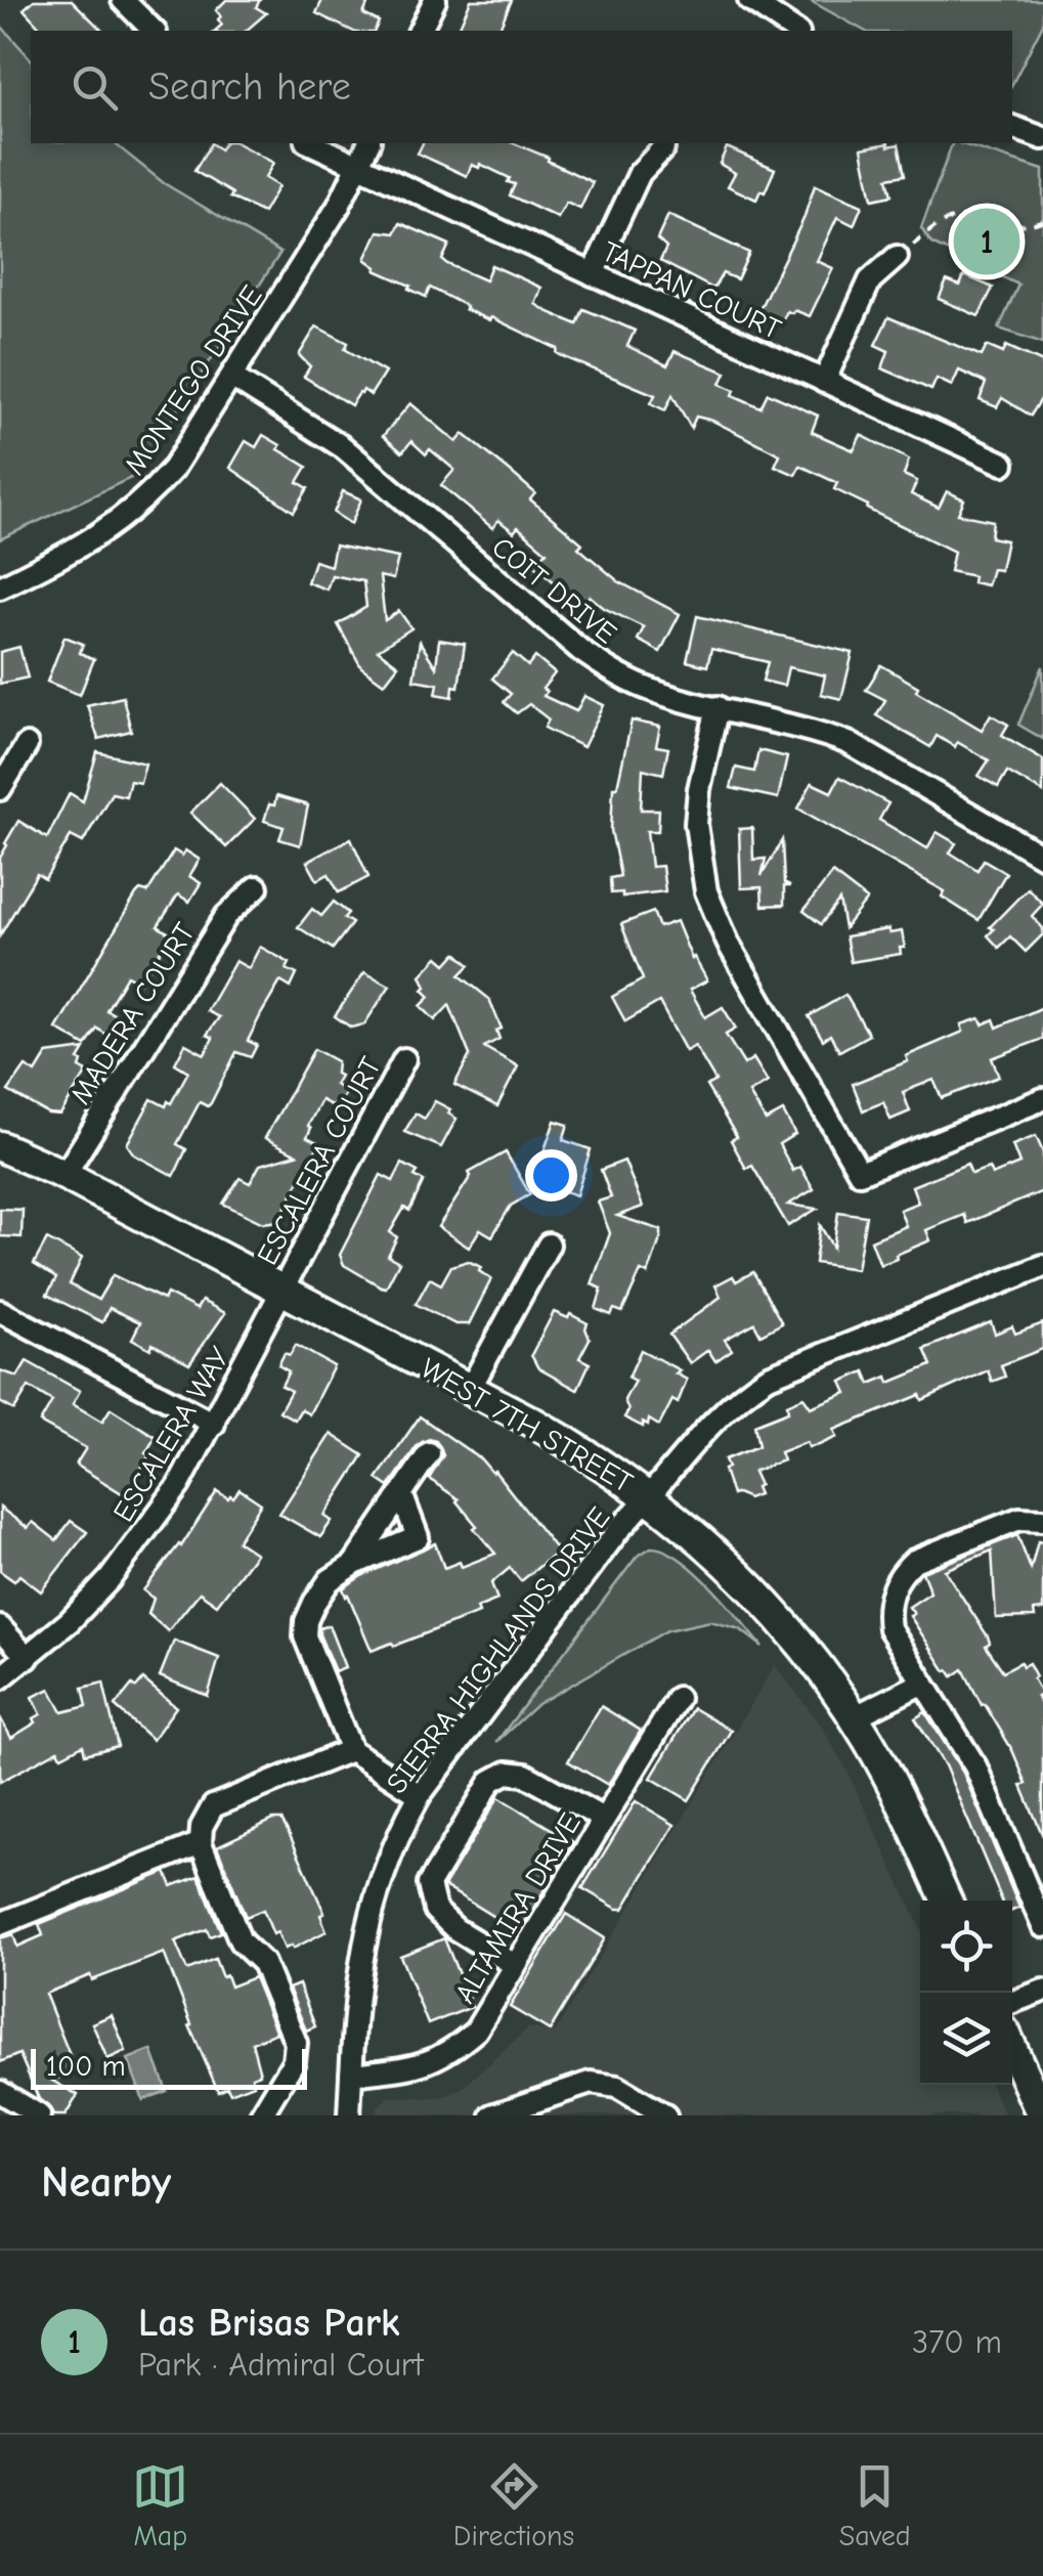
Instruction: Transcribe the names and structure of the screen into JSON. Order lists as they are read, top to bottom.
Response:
{
  "streets": {
    "main road": ["WEST 7TH STREET"],
    "street": [
      "TAPPAN COURT",
      "MONTEGO DRIVE",
      "COIT DRIVE",
      "MADERA COURT",
      "ESCALERA COURT",
      "ESCALERA WAY",
      "SIERRA HIGHLANDS DRIVE",
      "ALTAMIRA DRIVE"
    ]
  },
  "crossings": [
    ["TAPPAN COURT", "MONTEGO DRIVE"],
    ["MONTEGO DRIVE", "COIT DRIVE"],
    ["MADERA COURT", "WEST 7TH STREET"],
    ["ESCALERA COURT", "WEST 7TH STREET"],
    ["ESCALERA COURT", "ESCALERA WAY"],
    ["WEST 7TH STREET", "ESCALERA WAY"],
    ["WEST 7TH STREET", "SIERRA HIGHLANDS DRIVE"],
    ["SIERRA HIGHLANDS DRIVE", "ALTAMIRA DRIVE"]
  ],
  "scale_bar": "100 m",
  "page": {
    "search": "Search here",
    "pins": "1",
    "scale": "100 m",
    "heading": "Nearby",
    "list": [
      {
        "mark": "1",
        "name": "Las Brisas Park",
        "note": "Park · Admiral Court",
        "value": "370 m"
      }
    ],
    "nav": ["Map", "Directions", "Saved"]
  }
}
